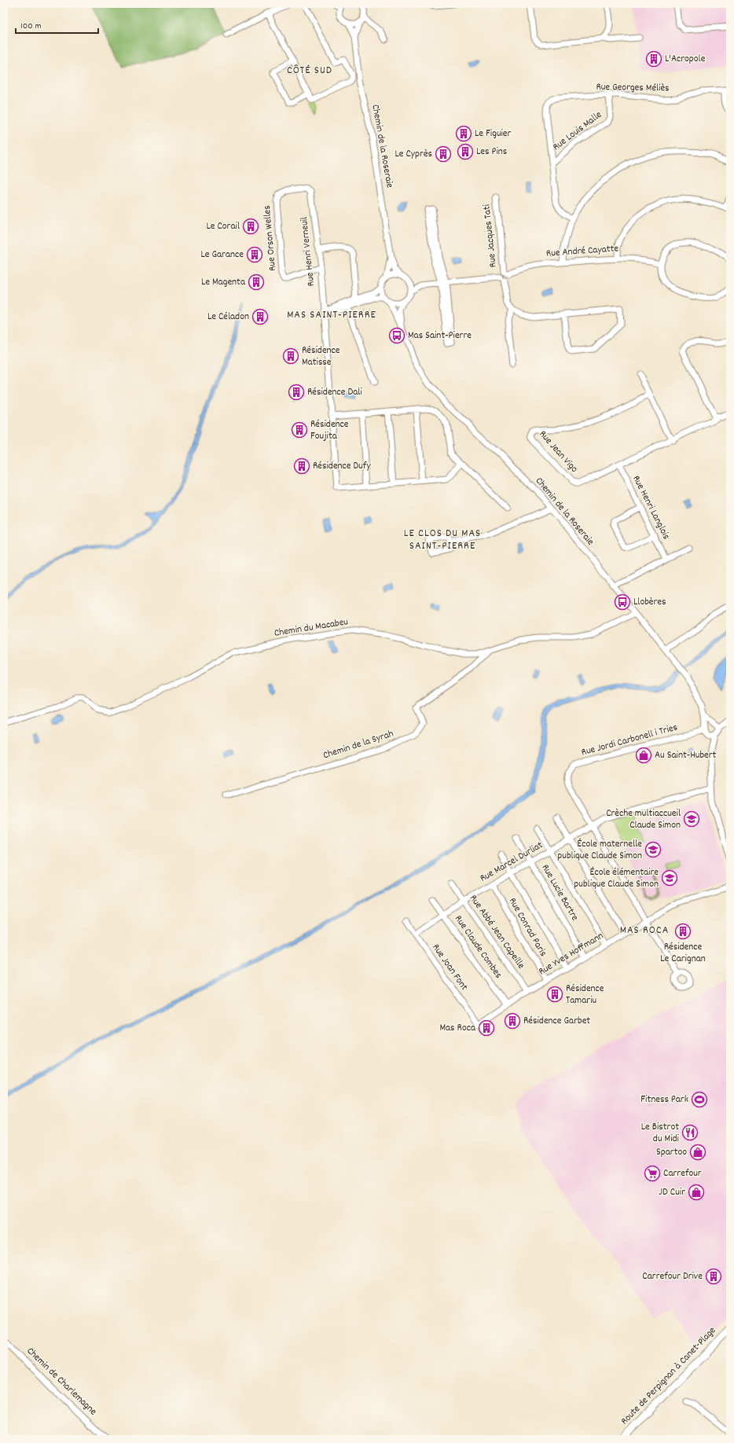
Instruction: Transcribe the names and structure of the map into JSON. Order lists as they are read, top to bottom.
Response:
{
  "streets": {
    "main road": ["Route de Perpignan à Canet-Plage"],
    "street": [
      "Rue Georges Méliès",
      "Rue Louis Malle",
      "Chemin de la Roseraie",
      "Rue Jacques Tati",
      "Rue Orson Welles",
      "Rue Henri Verneuil",
      "Rue André Cayatte",
      "Rue Jean Vigo",
      "Rue Henri Langlois",
      "Chemin du Macabeu",
      "Rue Jordi Carbonell i Tries",
      "Chemin de la Syrah",
      "Rue Marcel Durliat",
      "Rue Lucie Bartre",
      "Rue Conrad Paris",
      "Rue Abbé Jean Capeille",
      "Rue Claude Combes",
      "Rue Yves Hoffmann",
      "Rue Joan Font",
      "Chemin de Charlemagne"
    ]
  },
  "crossings": [
    ["Rue Georges Méliès", "Rue Louis Malle"],
    ["Chemin de la Roseraie", "Chemin du Macabeu"],
    ["Chemin de la Roseraie", "Rue Jordi Carbonell i Tries"],
    ["Rue Jacques Tati", "Rue André Cayatte"],
    ["Rue Orson Welles", "Rue Henri Verneuil"],
    ["Rue Jean Vigo", "Rue Henri Langlois"],
    ["Chemin du Macabeu", "Chemin de la Syrah"],
    ["Rue Jordi Carbonell i Tries", "Rue Marcel Durliat"],
    ["Rue Jordi Carbonell i Tries", "Rue Yves Hoffmann"],
    ["Rue Marcel Durliat", "Rue Lucie Bartre"],
    ["Rue Marcel Durliat", "Rue Conrad Paris"],
    ["Rue Marcel Durliat", "Rue Abbé Jean Capeille"],
    ["Rue Marcel Durliat", "Rue Claude Combes"],
    ["Rue Marcel Durliat", "Rue Joan Font"],
    ["Rue Lucie Bartre", "Rue Yves Hoffmann"],
    ["Rue Conrad Paris", "Rue Yves Hoffmann"],
    ["Rue Abbé Jean Capeille", "Rue Yves Hoffmann"],
    ["Rue Claude Combes", "Rue Yves Hoffmann"],
    ["Rue Yves Hoffmann", "Rue Joan Font"]
  ],
  "districts": [
    "CÔTÉ SUD",
    "MAS SAINT-PIERRE",
    "LE CLOS DU MAS SAINT-PIERRE",
    "MAS ROCA"
  ],
  "places": {
    "building": [
      "L'Acropole",
      "Le Figuier",
      "Les Pins",
      "Le Cyprès",
      "Le Corail",
      "Le Garance",
      "Le Magenta",
      "Le Céladon",
      "Résidence Matisse",
      "Résidence Dali",
      "Résidence Foujita",
      "Résidence Dufy",
      "Résidence Le Carignan",
      "Résidence Tamariu",
      "Résidence Garbet",
      "Mas Roca",
      "Carrefour Drive"
    ],
    "bus stop": ["Mas Saint-Pierre", "Llobères"],
    "shop": ["Au Saint-Hubert", "Spartoo", "JD Cuir"],
    "school or university": ["Crèche multiaccueil Claude Simon", "École maternelle publique Claude Simon", "École élémentaire publique Claude Simon"],
    "sports": ["Fitness Park"],
    "restaurant": ["Le Bistrot du Midi"],
    "supermarket": ["Carrefour"]
  },
  "scale_bar": "100 m"
}
